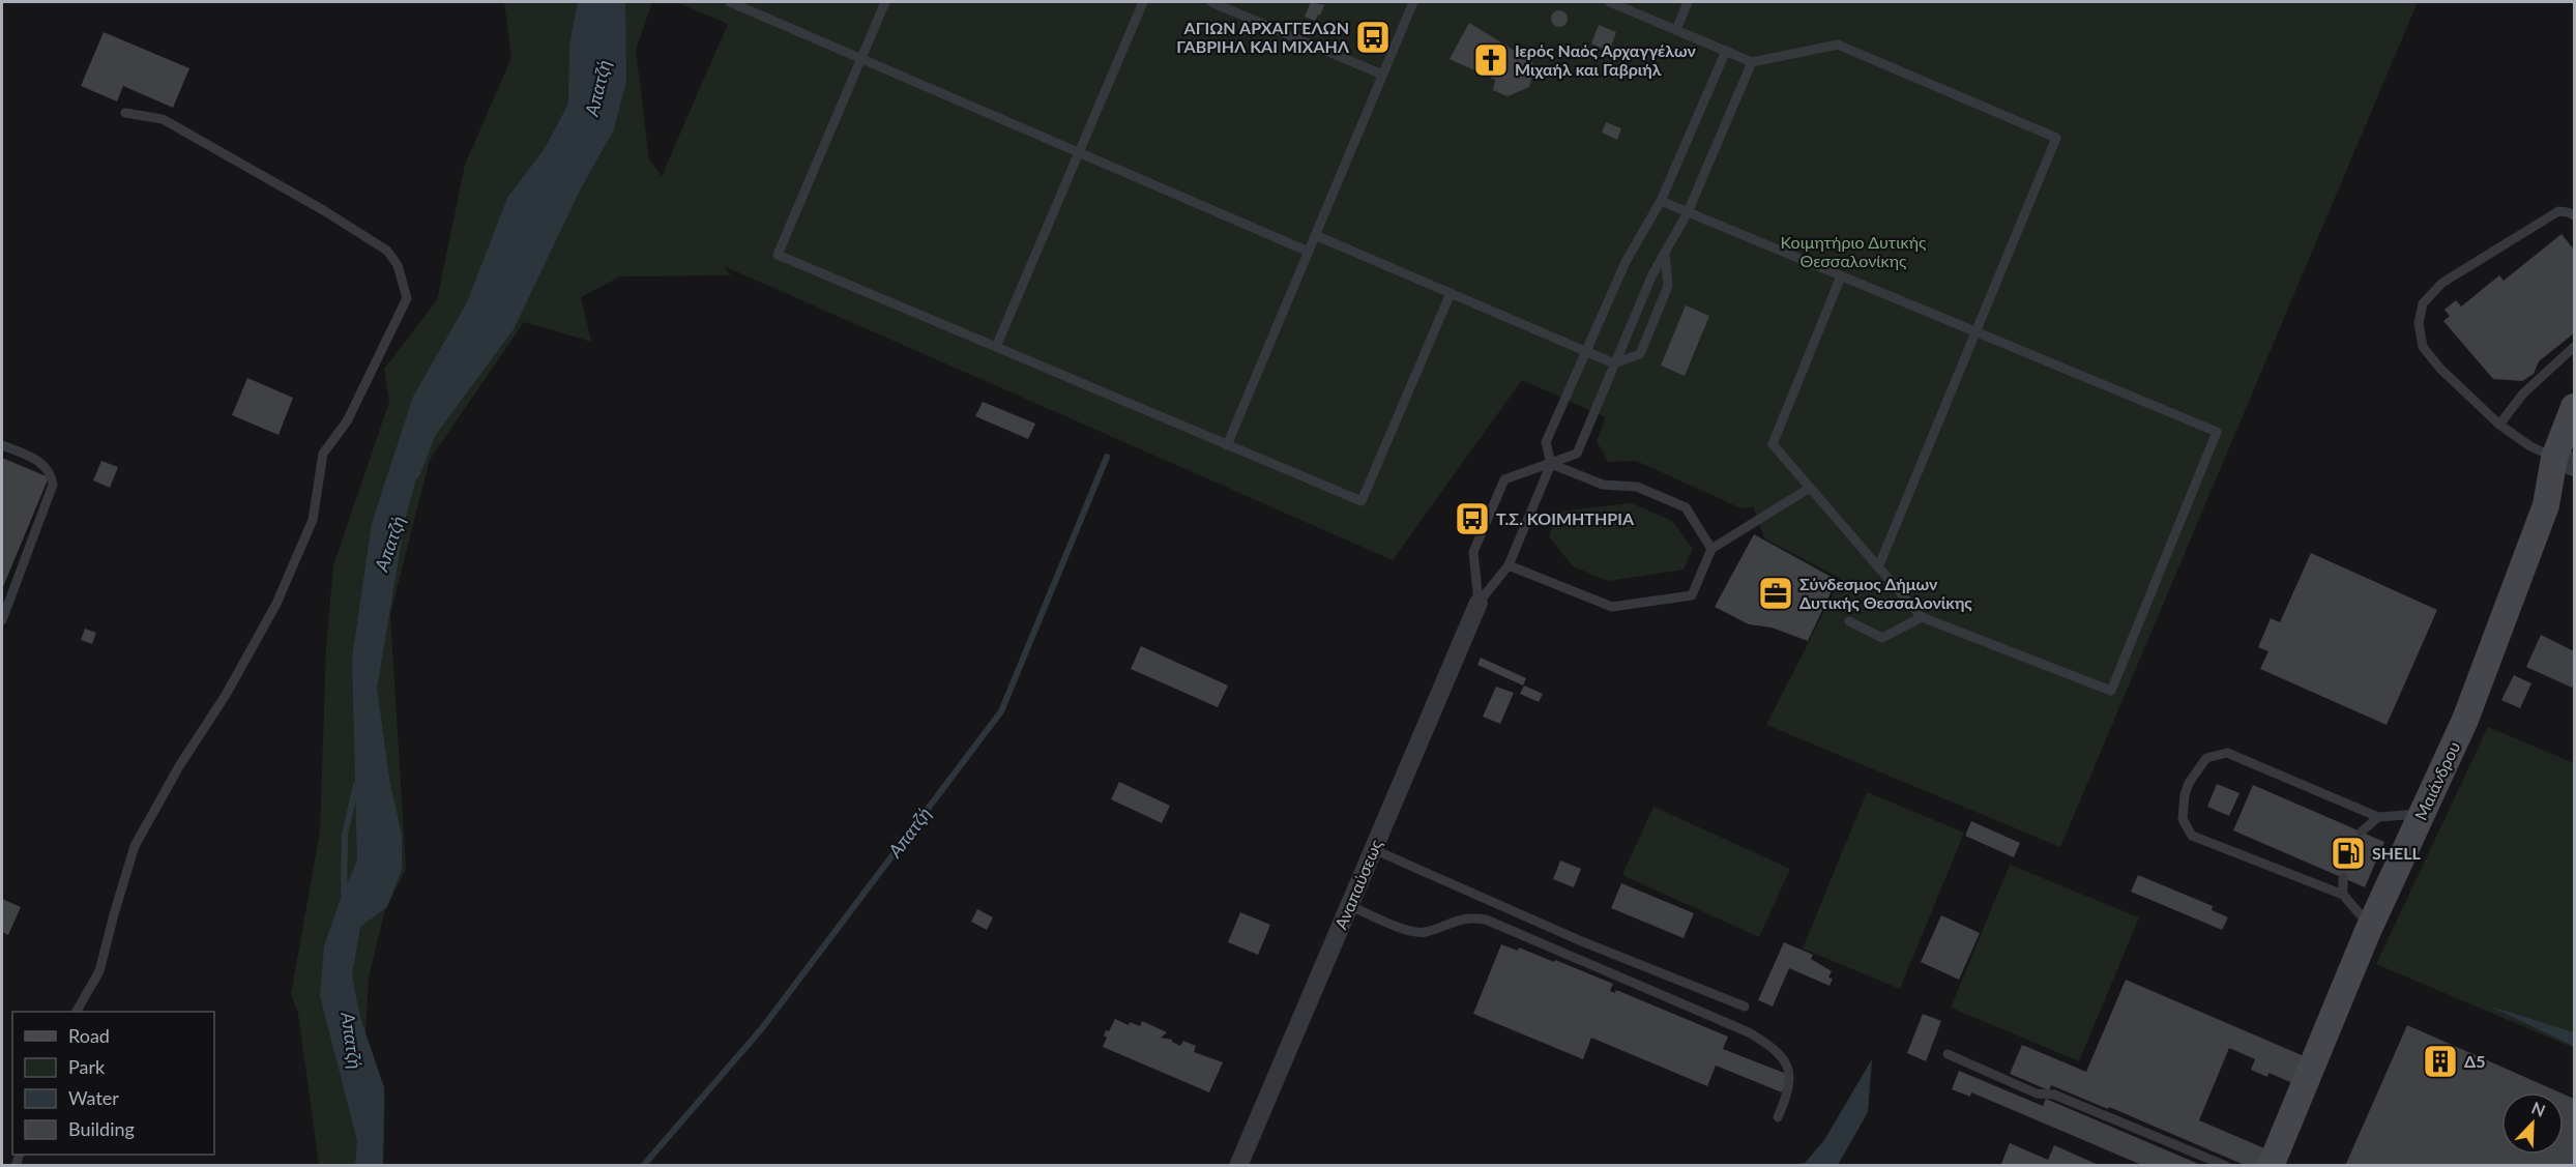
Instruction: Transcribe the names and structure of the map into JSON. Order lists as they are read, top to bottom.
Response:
{
  "streets": {
    "main road": ["Μαιάνδρου"],
    "street": ["Αναπαύσεως"]
  },
  "water": ["Απατζή"],
  "parks": ["Κοιμητήριο Δυτικής Θεσσαλονίκης"],
  "places": {
    "bus stop": ["ΑΓΙΩΝ ΑΡΧΑΓΓΕΛΩΝ ΓΑΒΡΙΗΛ ΚΑΙ ΜΙΧΑΗΛ", "Τ.Σ. ΚΟΙΜΗΤΗΡΙΑ"],
    "church": ["Ιερός Ναός Αρχαγγέλων Μιχαήλ και Γαβριήλ"],
    "office": ["Σύνδεσμος Δήμων Δυτικής Θεσσαλονίκης"],
    "fuel station": ["SHELL"],
    "building": ["Δ5"]
  },
  "legend": [
    "Road",
    "Park",
    "Water",
    "Building"
  ],
  "north": "top right"
}
